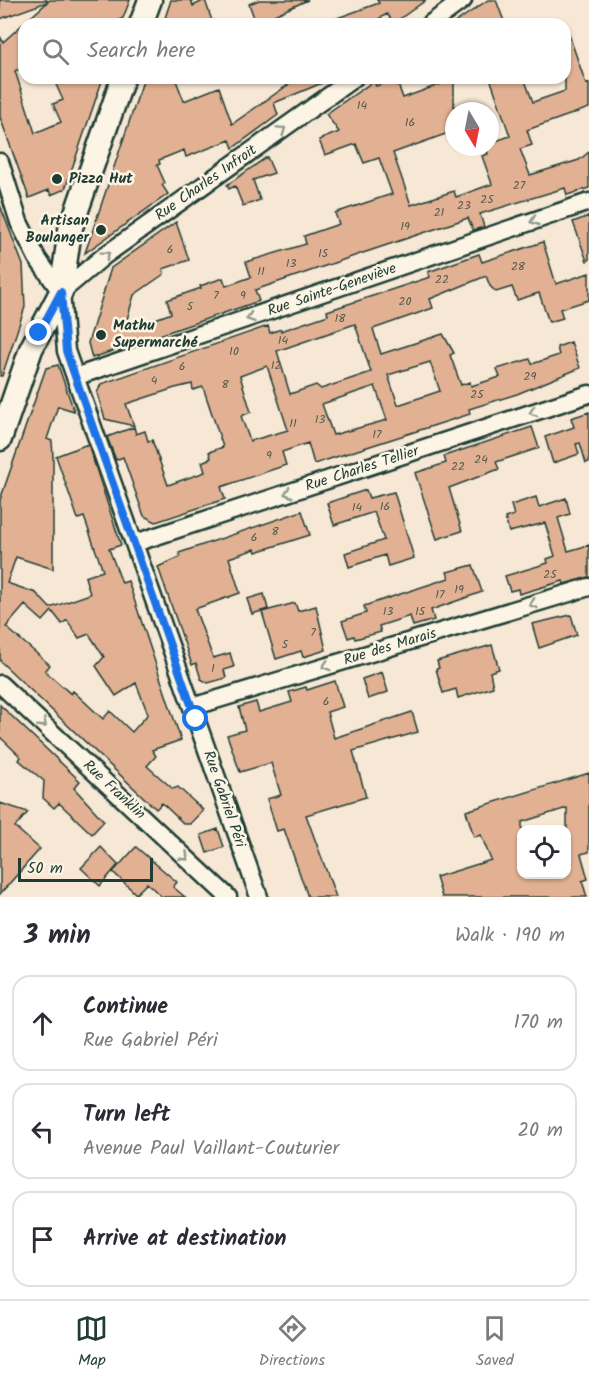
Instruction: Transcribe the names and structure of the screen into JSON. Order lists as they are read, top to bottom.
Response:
{
  "streets": {
    "street": [
      "Rue Charles Infroit",
      "Rue Sainte-Geneviève",
      "Rue Charles Tellier",
      "Rue des Marais",
      "Rue Franklin",
      "Rue Gabriel Péri"
    ]
  },
  "crossings": [
    ["Rue Charles Infroit", "Rue Gabriel Péri"],
    ["Rue Sainte-Geneviève", "Rue Gabriel Péri"],
    ["Rue Charles Tellier", "Rue Gabriel Péri"],
    ["Rue des Marais", "Rue Gabriel Péri"]
  ],
  "one_way": [
    "Rue Charles Infroit",
    "Rue Sainte-Geneviève",
    "Rue Charles Tellier",
    "Rue des Marais",
    "Rue Franklin"
  ],
  "places": ["Pizza Hut", "Artisan Boulanger", "Mathu Supermarché"],
  "house_numbers": [
    "14",
    "16",
    "27",
    "25",
    "23",
    "21",
    "19",
    "6",
    "15",
    "13",
    "28",
    "11",
    "22",
    "7",
    "9",
    "20",
    "5",
    "18",
    "14",
    "10",
    "12",
    "6",
    "29",
    "4",
    "8",
    "25",
    "13",
    "11",
    "17",
    "9",
    "24",
    "22",
    "16",
    "14",
    "8",
    "6",
    "25",
    "19",
    "17",
    "13",
    "15",
    "7",
    "5",
    "1",
    "6"
  ],
  "scale_bar": "50 m",
  "north": "bottom",
  "page": {
    "search": "Search here",
    "scale": "50 m",
    "heading": ["3 min", "Walk · 190 m"],
    "list": [
      ["Continue", "Rue Gabriel Péri", "170 m"],
      ["Turn left", "Avenue Paul Vaillant-Couturier", "20 m"],
      "Arrive at destination"
    ],
    "nav": ["Map", "Directions", "Saved"]
  }
}
